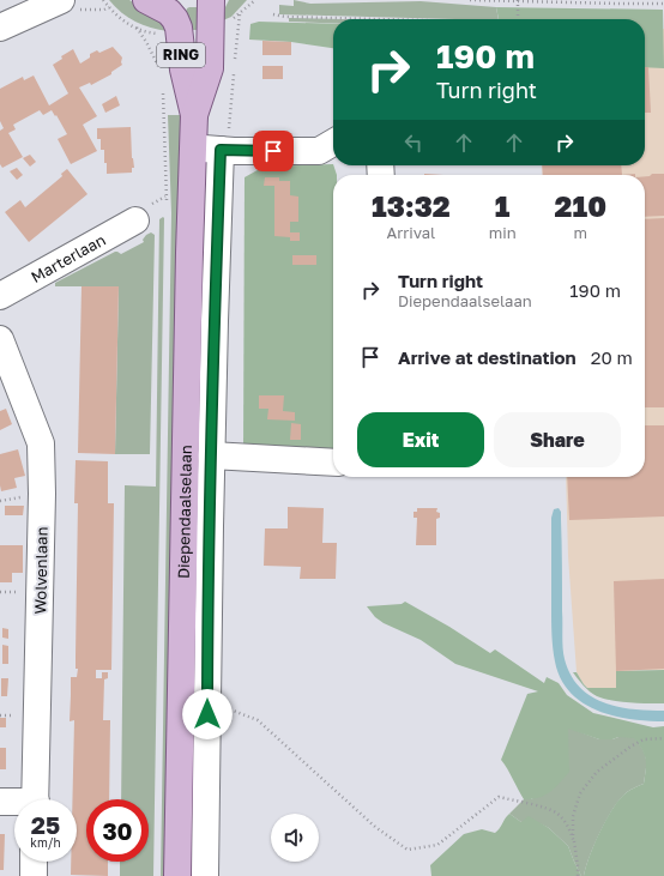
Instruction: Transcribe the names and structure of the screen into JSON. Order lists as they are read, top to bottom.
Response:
{
  "streets": {
    "main road": ["RING", "Diependaalselaan"],
    "street": ["Marterlaan", "Wolvenlaan"]
  },
  "page": {
    "turn": ["190 m", "Turn right"],
    "eta": [
      "13:32",
      "Arrival",
      "1",
      "min",
      "210",
      "m"
    ],
    "list": [
      {
        "name": "Turn right",
        "note": "Diependaalselaan",
        "value": "190 m"
      },
      {
        "name": "Arrive at destination",
        "value": "20 m"
      }
    ],
    "buttons": ["Exit", "Share"],
    "speed": "25 km/h",
    "limit": "30"
  }
}
